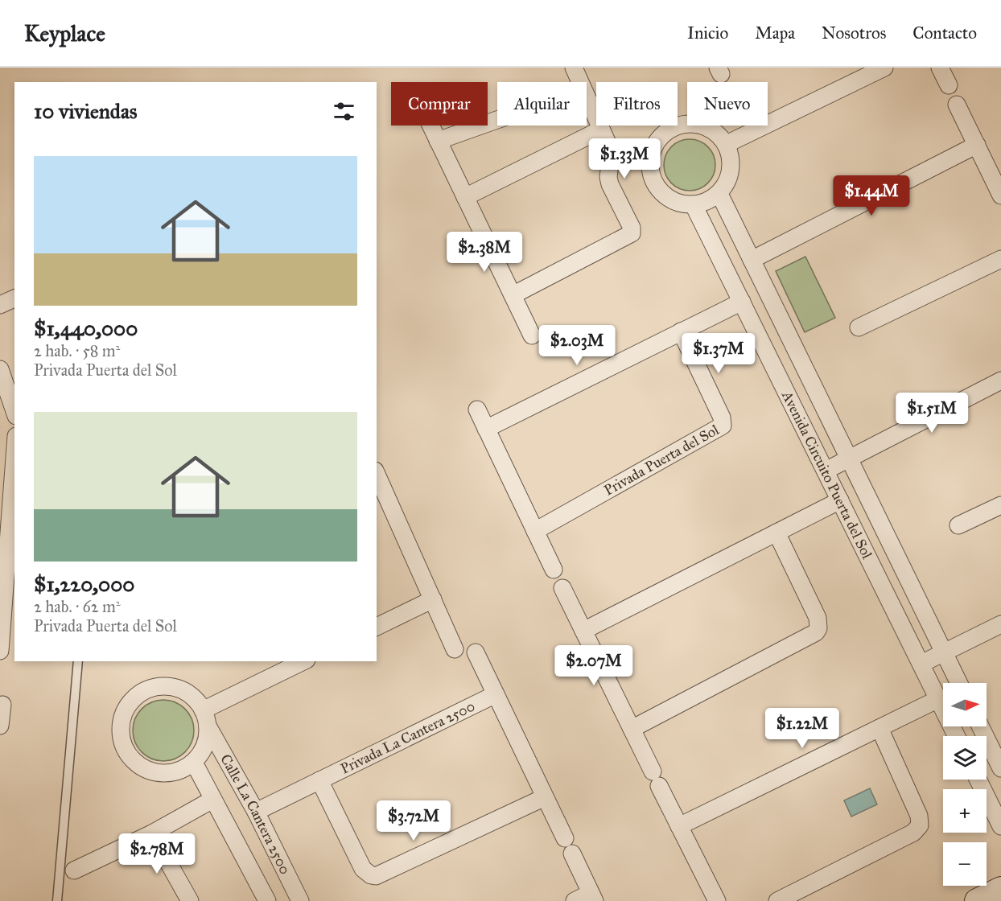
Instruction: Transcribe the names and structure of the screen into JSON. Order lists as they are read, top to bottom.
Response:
{
  "streets": {
    "street": [
      "Privada Puerta del Sol",
      "Avenida Circuito Puerta del Sol",
      "Privada La Cantera 2500",
      "Calle La Cantera 2500"
    ]
  },
  "crossings": [
    ["Privada La Cantera 2500", "Calle La Cantera 2500"]
  ],
  "north": "right",
  "page": {
    "header": "Keyplace",
    "nav": [
      "Inicio",
      "Mapa",
      "Nosotros",
      "Contacto"
    ],
    "chip": [
      "Comprar",
      "Alquilar",
      "Filtros",
      "Nuevo"
    ],
    "heading": "10 viviendas",
    "price": [
      "$1.33M",
      "$1.44M",
      "$2.38M",
      "$2.03M",
      "$1.37M",
      "$1.51M",
      "$2.07M",
      "$1.22M",
      "$3.72M",
      "$2.78M"
    ],
    "list": [
      {
        "name": "$1,440,000",
        "note": "2 hab. · 58 m² · Privada Puerta del Sol"
      },
      {
        "name": "$1,220,000",
        "note": "2 hab. · 62 m² · Privada Puerta del Sol"
      }
    ],
    "map_buttons": ["+", "−"]
  }
}
